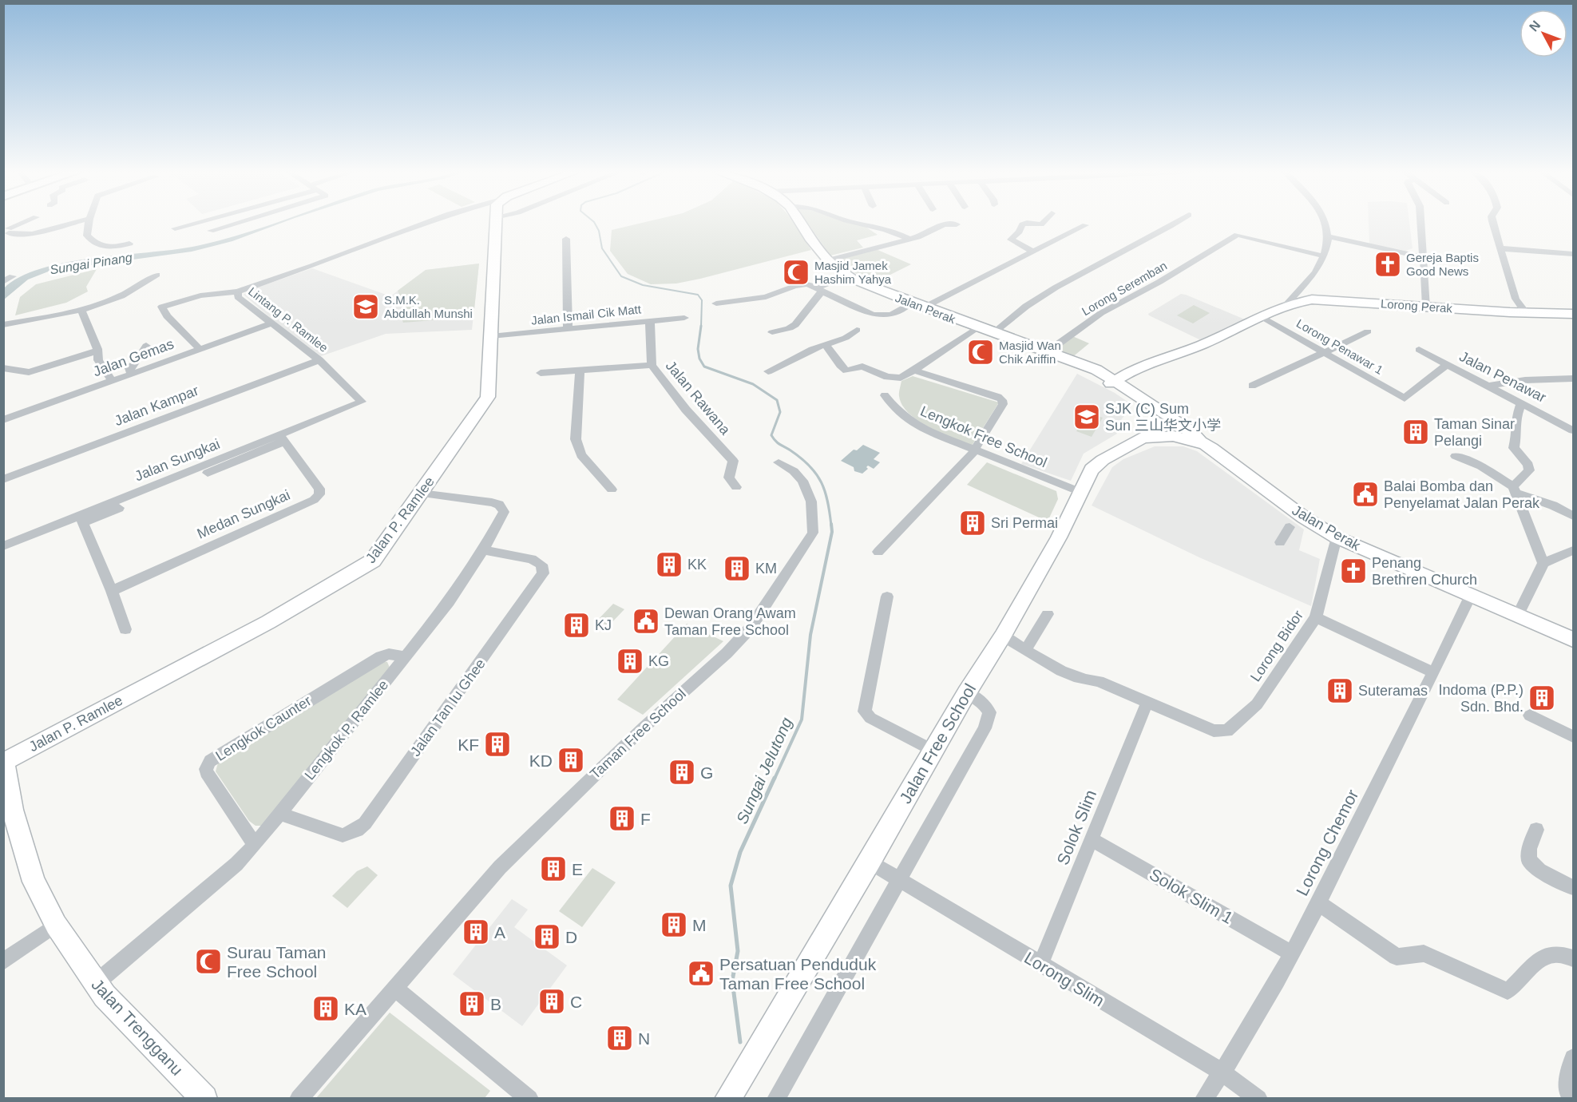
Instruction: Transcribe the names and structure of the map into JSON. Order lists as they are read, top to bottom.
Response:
{
  "streets": {
    "street": [
      "Lorong Seremban",
      "Lorong Perak",
      "Jalan Perak",
      "Jalan Ismail Cik Matt",
      "Lintang P. Ramlee",
      "Lorong Penawar 1",
      "Jalan Gemas",
      "Jalan Penawar",
      "Jalan Rawana",
      "Jalan Kampar",
      "Lengkok Free School",
      "Medan Sungkai",
      "Jalan P. Ramlee",
      "Lorong Bidor",
      "Jalan Tan Iu Ghee",
      "Lengkok Caunter",
      "Lengkok P. Ramlee",
      "Taman Free School",
      "Jalan Free School",
      "Solok Slim",
      "Lorong Chemor",
      "Solok Slim 1",
      "Lorong Slim",
      "Jalan Trengganu"
    ]
  },
  "crossings": [
    ["Lorong Seremban", "Jalan Perak"],
    ["Lorong Perak", "Jalan Perak"],
    ["Lorong Perak", "Lorong Penawar 1"],
    ["Jalan Perak", "Lorong Bidor"],
    ["Jalan Perak", "Jalan Free School"],
    ["Jalan Perak", "Lorong Chemor"],
    ["Jalan Ismail Cik Matt", "Jalan Rawana"],
    ["Jalan Ismail Cik Matt", "Jalan P. Ramlee"],
    ["Lintang P. Ramlee", "Jalan Gemas"],
    ["Lintang P. Ramlee", "Jalan Kampar"],
    ["Lintang P. Ramlee", "Medan Sungkai"],
    ["Lorong Penawar 1", "Jalan Penawar"],
    ["Lengkok Free School", "Jalan Free School"],
    ["Jalan P. Ramlee", "Lengkok P. Ramlee"],
    ["Jalan P. Ramlee", "Jalan Trengganu"],
    ["Lorong Bidor", "Solok Slim"],
    ["Jalan Tan Iu Ghee", "Lengkok P. Ramlee"],
    ["Lengkok Caunter", "Lengkok P. Ramlee"],
    ["Lengkok P. Ramlee", "Jalan Trengganu"],
    ["Jalan Free School", "Lorong Slim"],
    ["Solok Slim", "Solok Slim 1"],
    ["Solok Slim", "Lorong Slim"],
    ["Lorong Chemor", "Solok Slim 1"],
    ["Lorong Chemor", "Lorong Slim"]
  ],
  "water": ["Sungai Pinang", "Sungai Jelutong"],
  "places": {
    "church": ["Gereja Baptis Good News", "Penang Brethren Church"],
    "mosque": ["Masjid Jamek Hashim Yahya", "Masjid Wan Chik Ariffin", "Surau Taman Free School"],
    "school or university": ["S.M.K. Abdullah Munshi", "SJK (C) Sum Sun 三山华文小学"],
    "building": [
      "Taman Sinar Pelangi",
      "Sri Permai",
      "KK",
      "KM",
      "KJ",
      "KG",
      "Suteramas",
      "Indoma (P.P.) Sdn. Bhd.",
      "KF",
      "KD",
      "G",
      "F",
      "E",
      "M",
      "A",
      "D",
      "C",
      "B",
      "KA",
      "N"
    ],
    "public building": ["Balai Bomba dan Penyelamat Jalan Perak", "Dewan Orang Awam Taman Free School", "Persatuan Penduduk Taman Free School"]
  },
  "north": "top left"
}
